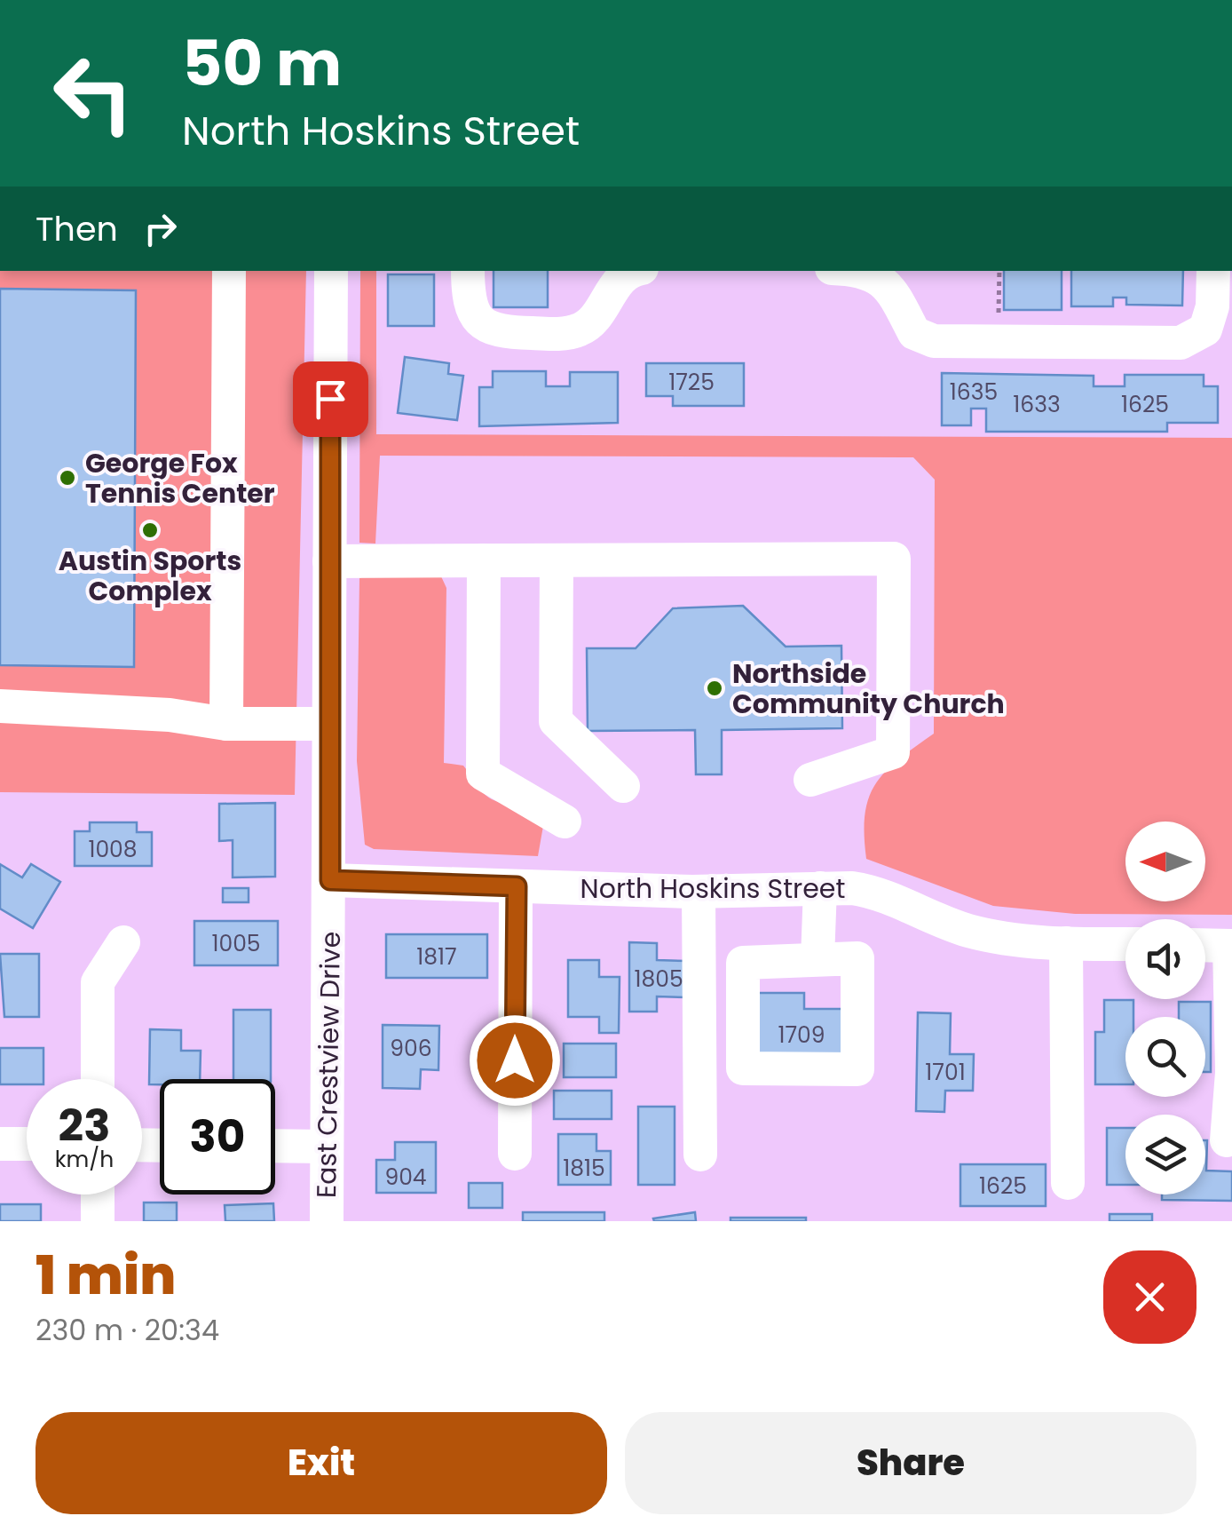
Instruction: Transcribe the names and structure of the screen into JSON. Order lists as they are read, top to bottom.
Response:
{
  "streets": {
    "street": ["North Hoskins Street", "East Crestview Drive"]
  },
  "crossings": [
    ["North Hoskins Street", "East Crestview Drive"]
  ],
  "places": ["George Fox Tennis Center", "Austin Sports Complex", "Northside Community Church"],
  "house_numbers": [
    "1725",
    "1635",
    "1633",
    "1625",
    "1008",
    "1005",
    "1817",
    "1805",
    "1709",
    "906",
    "1701",
    "1815",
    "904",
    "1625"
  ],
  "north": "left",
  "page": {
    "turn": ["50 m", "North Hoskins Street"],
    "then": "Then",
    "speed": "23 km/h",
    "limit": "30",
    "heading": ["1 min", "230 m · 20:34"],
    "buttons": ["Exit", "Share"]
  }
}
